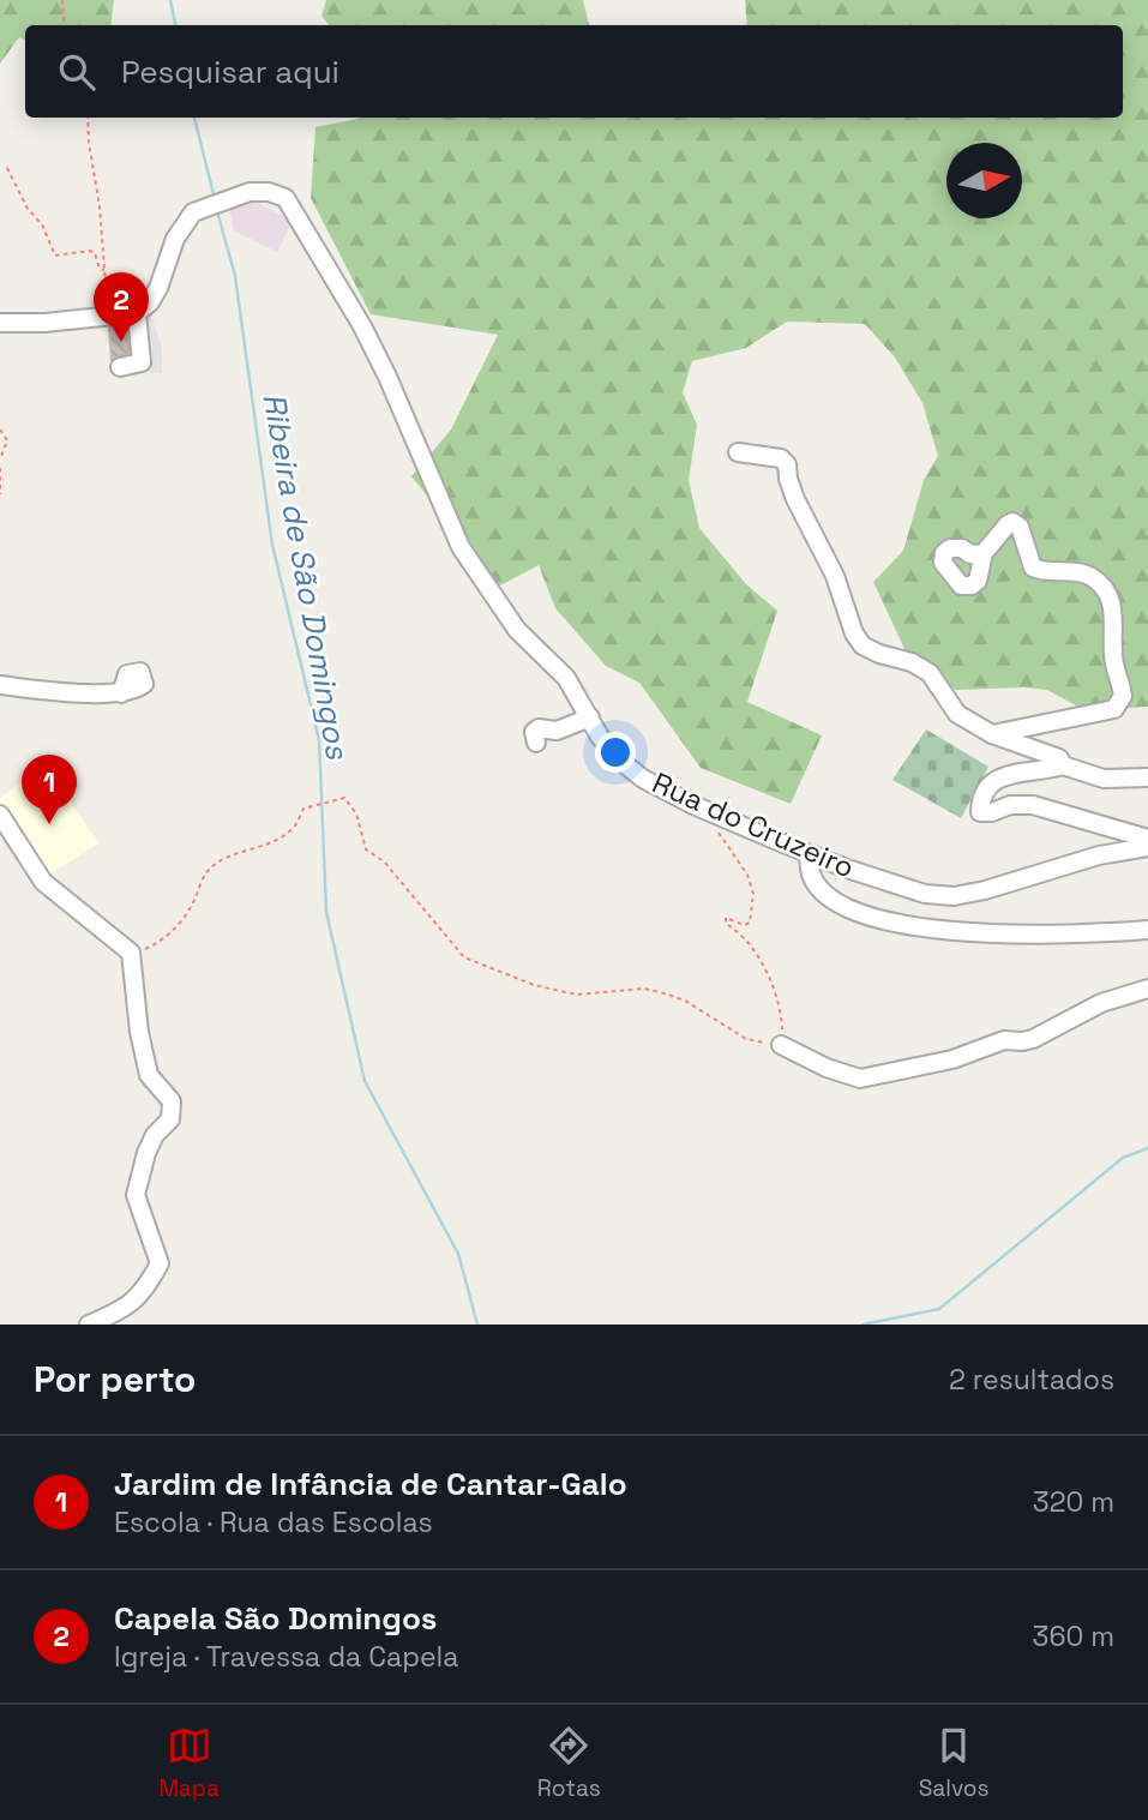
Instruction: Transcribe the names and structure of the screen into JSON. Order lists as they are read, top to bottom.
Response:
{
  "streets": {
    "street": ["Rua do Cruzeiro"]
  },
  "water": ["Ribeira de São Domingos"],
  "north": "right",
  "page": {
    "search": "Pesquisar aqui",
    "pins": ["2", "1"],
    "heading": ["Por perto", "2 resultados"],
    "list": [
      {
        "mark": "1",
        "name": "Jardim de Infância de Cantar-Galo",
        "note": "Escola · Rua das Escolas",
        "value": "320 m"
      },
      {
        "mark": "2",
        "name": "Capela São Domingos",
        "note": "Igreja · Travessa da Capela",
        "value": "360 m"
      }
    ],
    "nav": ["Mapa", "Rotas", "Salvos"]
  }
}
